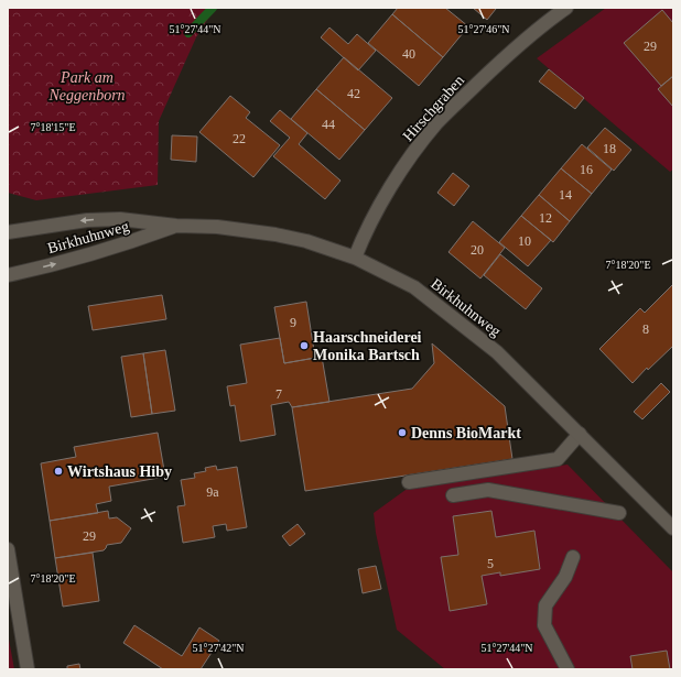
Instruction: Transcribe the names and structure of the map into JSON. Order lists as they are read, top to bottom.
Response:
{
  "streets": {
    "street": ["Hirschgraben", "Birkhuhnweg"]
  },
  "crossings": [
    ["Hirschgraben", "Birkhuhnweg"]
  ],
  "parks": ["Park am Neggenborn"],
  "places": ["Haarschneiderei Monika Bartsch", "Denns BioMarkt", "Wirtshaus Hiby"],
  "house_numbers": [
    "29",
    "40",
    "42",
    "44",
    "22",
    "18",
    "16",
    "14",
    "12",
    "10",
    "20",
    "9",
    "8",
    "7",
    "9a",
    "29",
    "5"
  ],
  "coordinates": [
    "51°27'44\"N",
    "51°27'46\"N",
    "7°18'15\"E",
    "7°18'20\"E",
    "51°27'42\"N"
  ]
}
